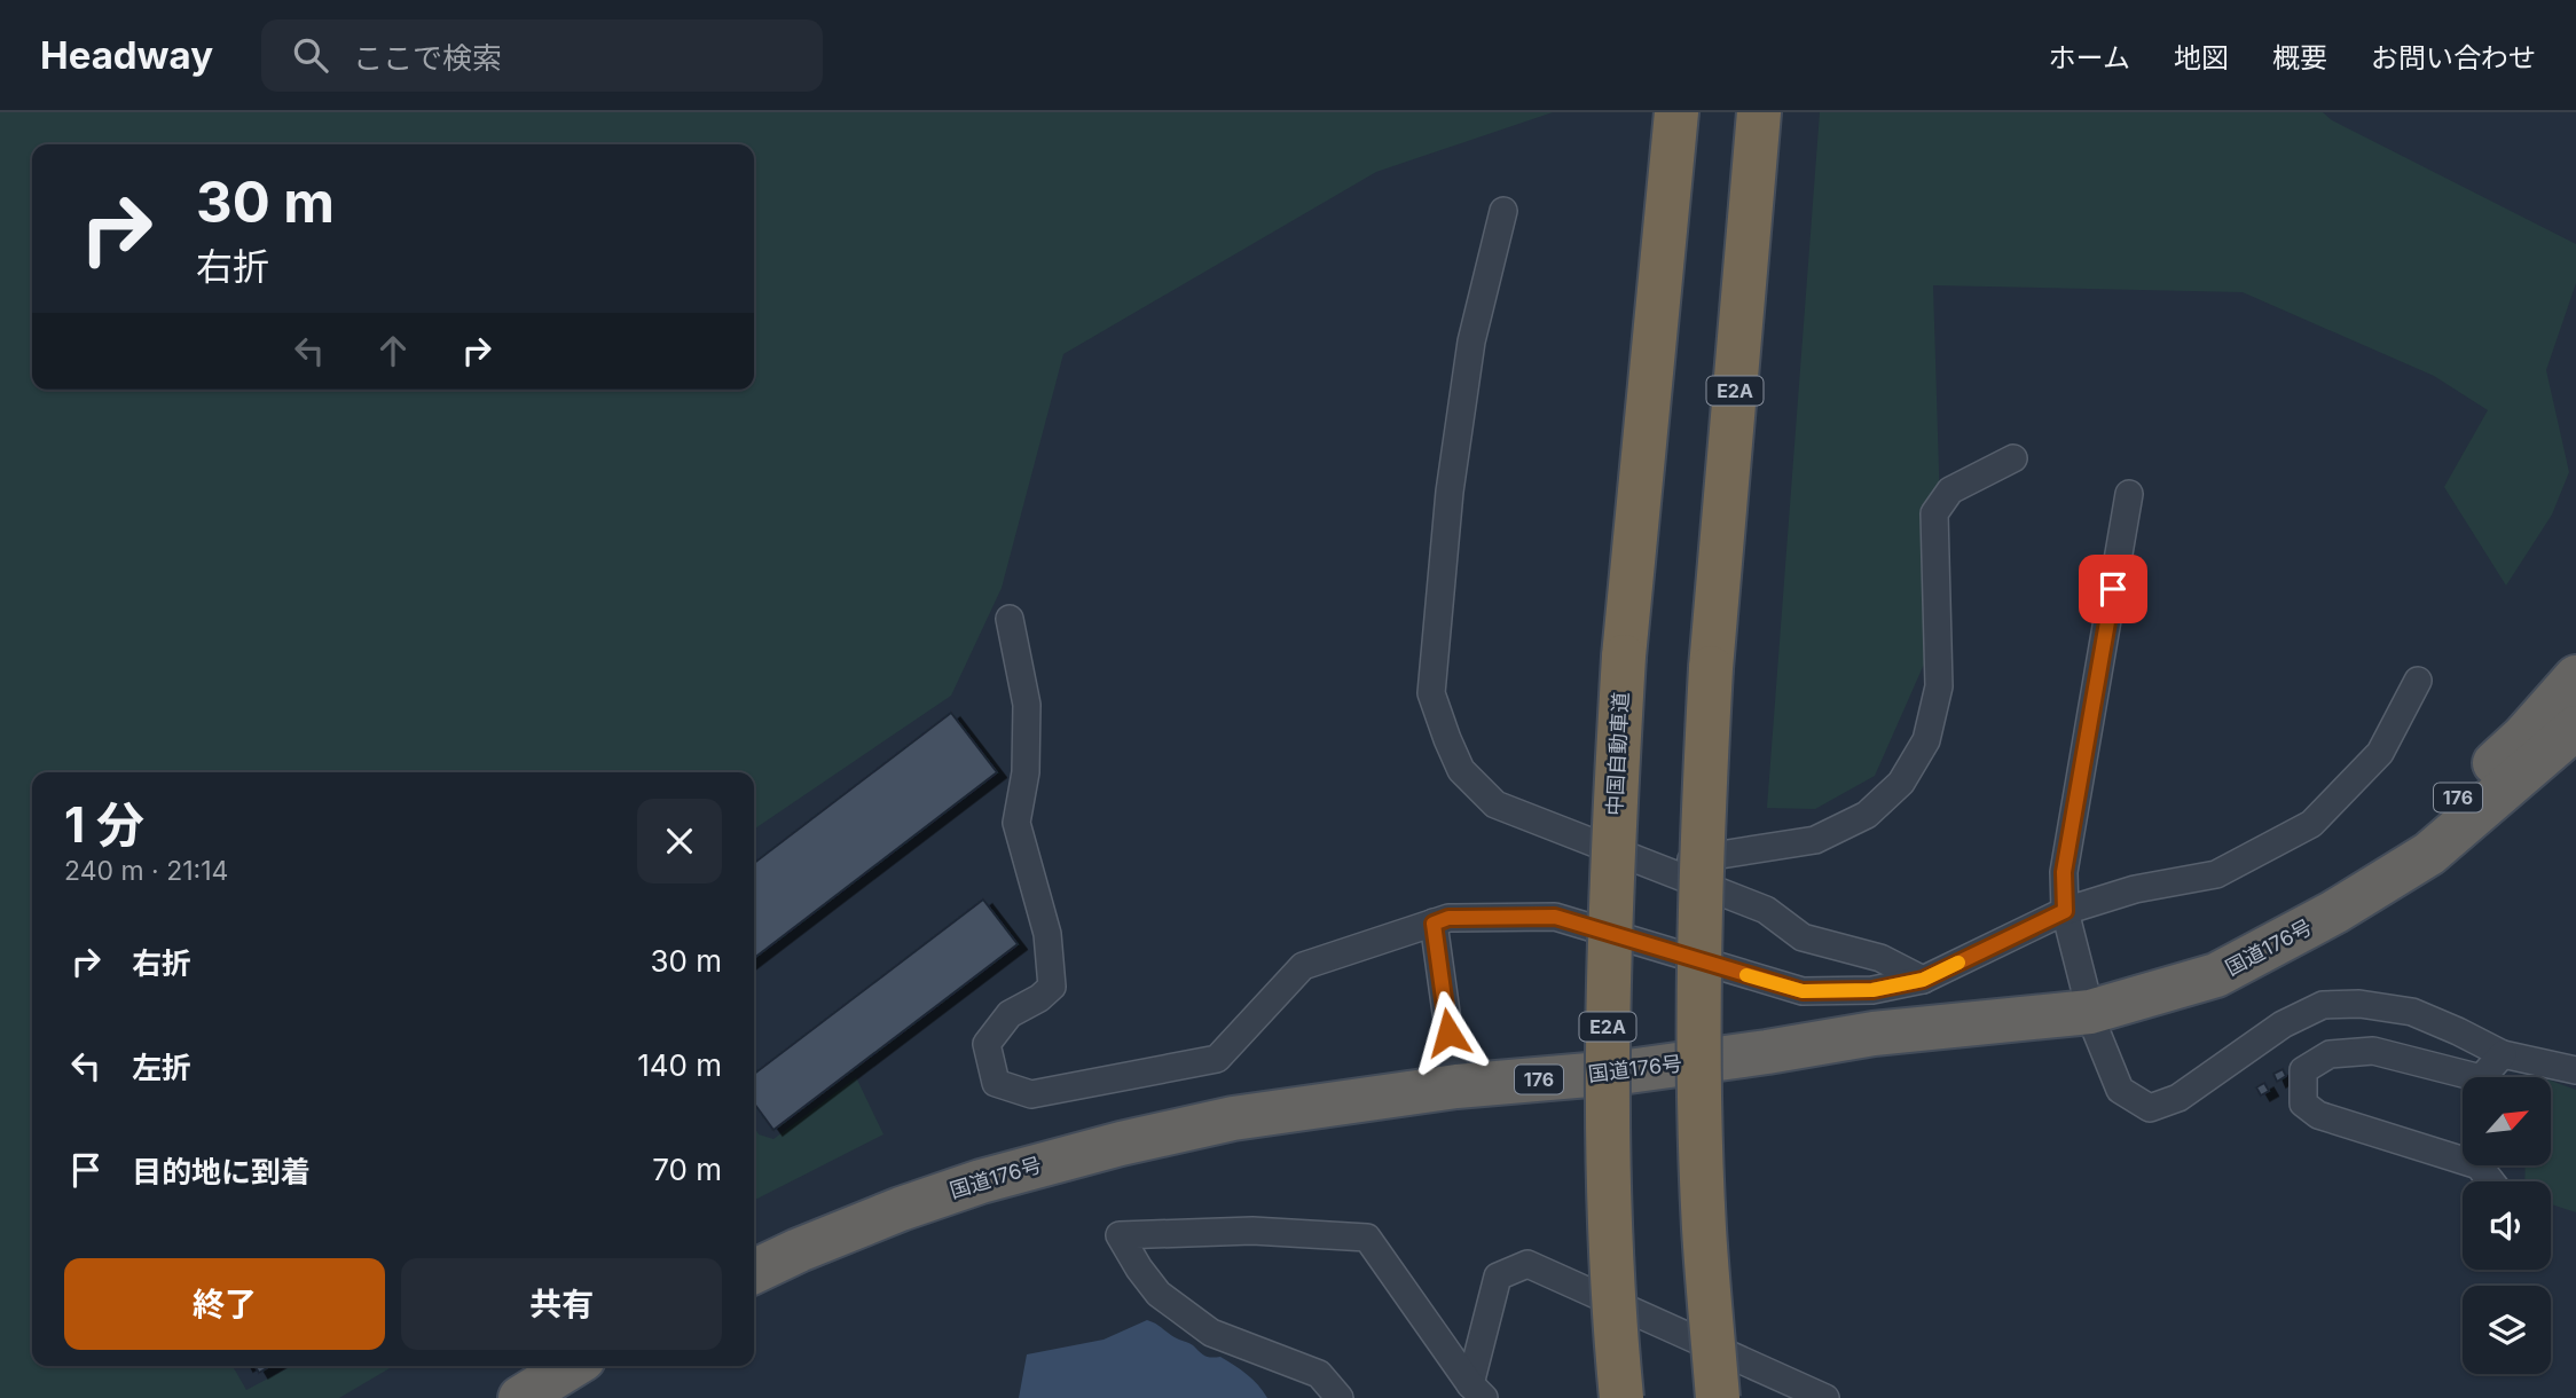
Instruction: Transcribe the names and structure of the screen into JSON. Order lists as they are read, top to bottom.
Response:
{
  "streets": {
    "highway": [
      "E2A",
      "中国自動車道",
      "176",
      "国道176号"
    ]
  },
  "north": "top right",
  "page": {
    "header": "Headway",
    "search": "ここで検索",
    "nav": [
      "ホーム",
      "地図",
      "概要",
      "お問い合わせ"
    ],
    "turn": ["30 m", "右折"],
    "heading": ["1 分", "240 m · 21:14"],
    "list": [
      {
        "name": "右折",
        "value": "30 m"
      },
      {
        "name": "左折",
        "value": "140 m"
      },
      {
        "name": "目的地に到着",
        "value": "70 m"
      }
    ],
    "buttons": ["終了", "共有"]
  }
}
